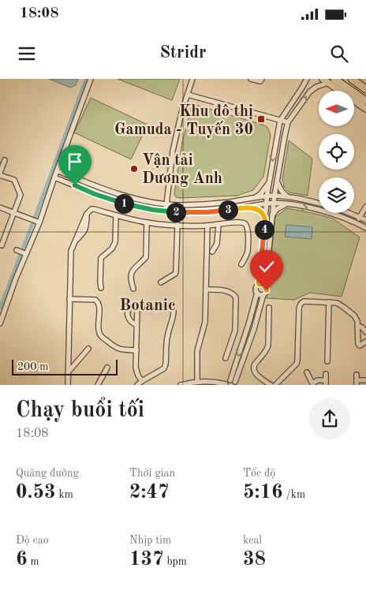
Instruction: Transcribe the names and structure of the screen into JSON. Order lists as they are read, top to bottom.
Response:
{
  "districts": ["Botanic"],
  "places": {
    "transit": ["Khu đô thị Gamuda - Tuyến 30"],
    "other": ["Vận tải Dương Anh"]
  },
  "scale_bar": "200 m",
  "north": "left",
  "page": {
    "status": "18:08",
    "header": "Stridr",
    "pins": [
      "1",
      "3",
      "2",
      "4"
    ],
    "scale": "200 m",
    "heading": ["Chạy buổi tối", "18:08"],
    "stats": [
      ["Quãng đường", "0.53 km"],
      ["Thời gian", "2:47"],
      ["Tốc độ", "5:16 /km"],
      ["Độ cao", "6 m"],
      ["Nhịp tim", "137 bpm"],
      ["kcal", "38"]
    ]
  }
}
